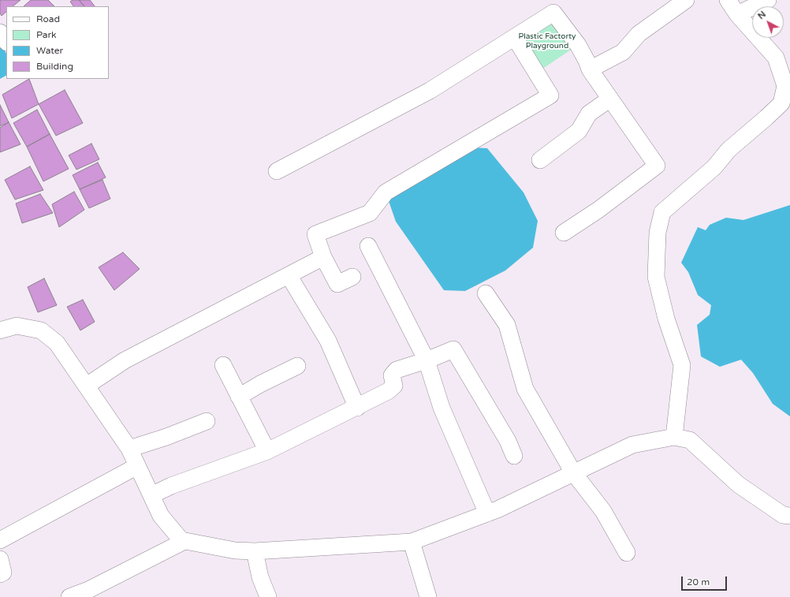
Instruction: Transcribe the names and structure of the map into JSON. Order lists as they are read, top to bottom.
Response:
{
  "parks": ["Plastic Factorty Playground"],
  "legend": [
    "Road",
    "Park",
    "Water",
    "Building"
  ],
  "scale_bar": "20 m",
  "north": "top left"
}
